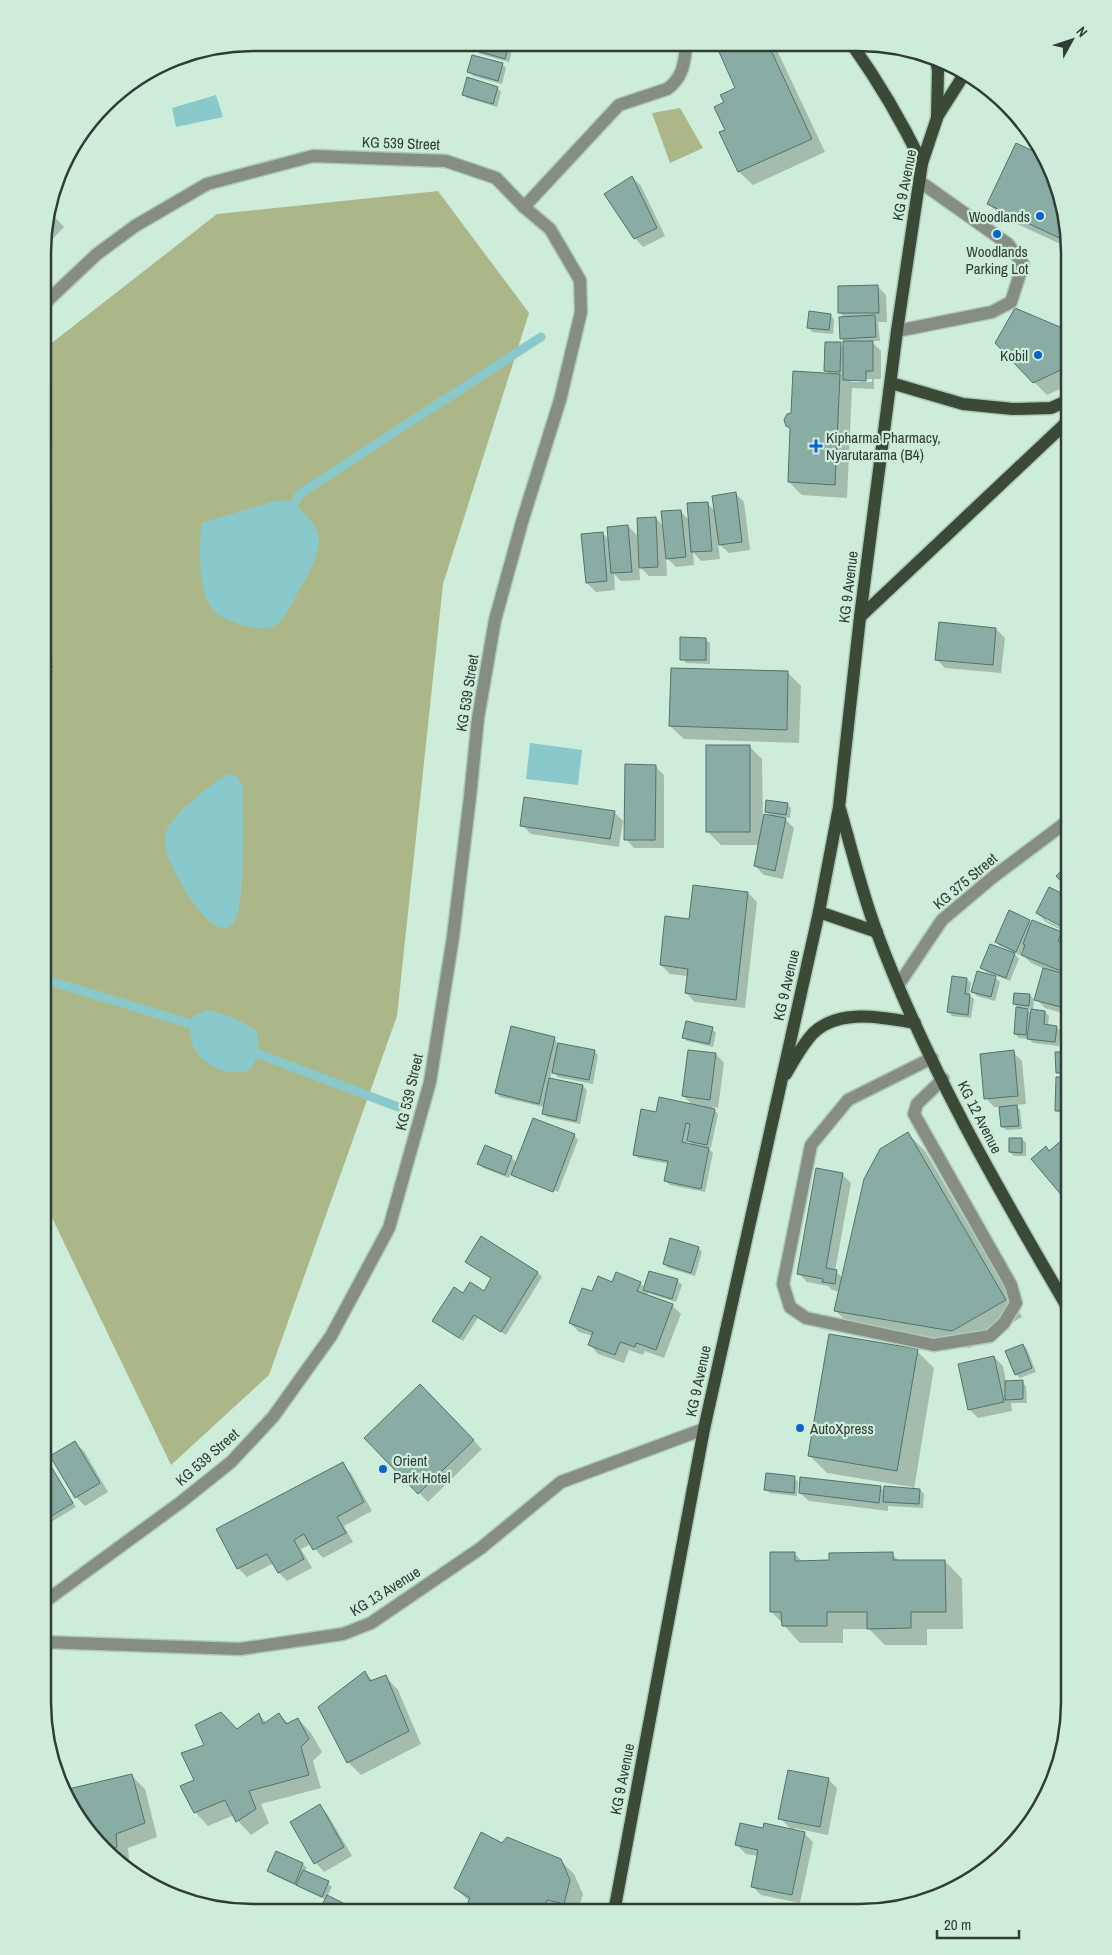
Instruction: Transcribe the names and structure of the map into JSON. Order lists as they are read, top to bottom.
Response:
{
  "streets": {
    "main road": ["KG 9 Avenue", "KG 12 Avenue"],
    "street": ["KG 539 Street", "KG 375 Street", "KG 13 Avenue"]
  },
  "crossings": [
    ["KG 9 Avenue", "KG 12 Avenue"],
    ["KG 9 Avenue", "KG 13 Avenue"],
    ["KG 375 Street", "KG 12 Avenue"]
  ],
  "places": {
    "other": [
      "Woodlands",
      "Woodlands Parking Lot",
      "Kobil",
      "AutoXpress",
      "Orient Park Hotel"
    ],
    "health": ["Kipharma Pharmacy, Nyarutarama (B4)"]
  },
  "scale_bar": "20 m",
  "north": "top right"
}
